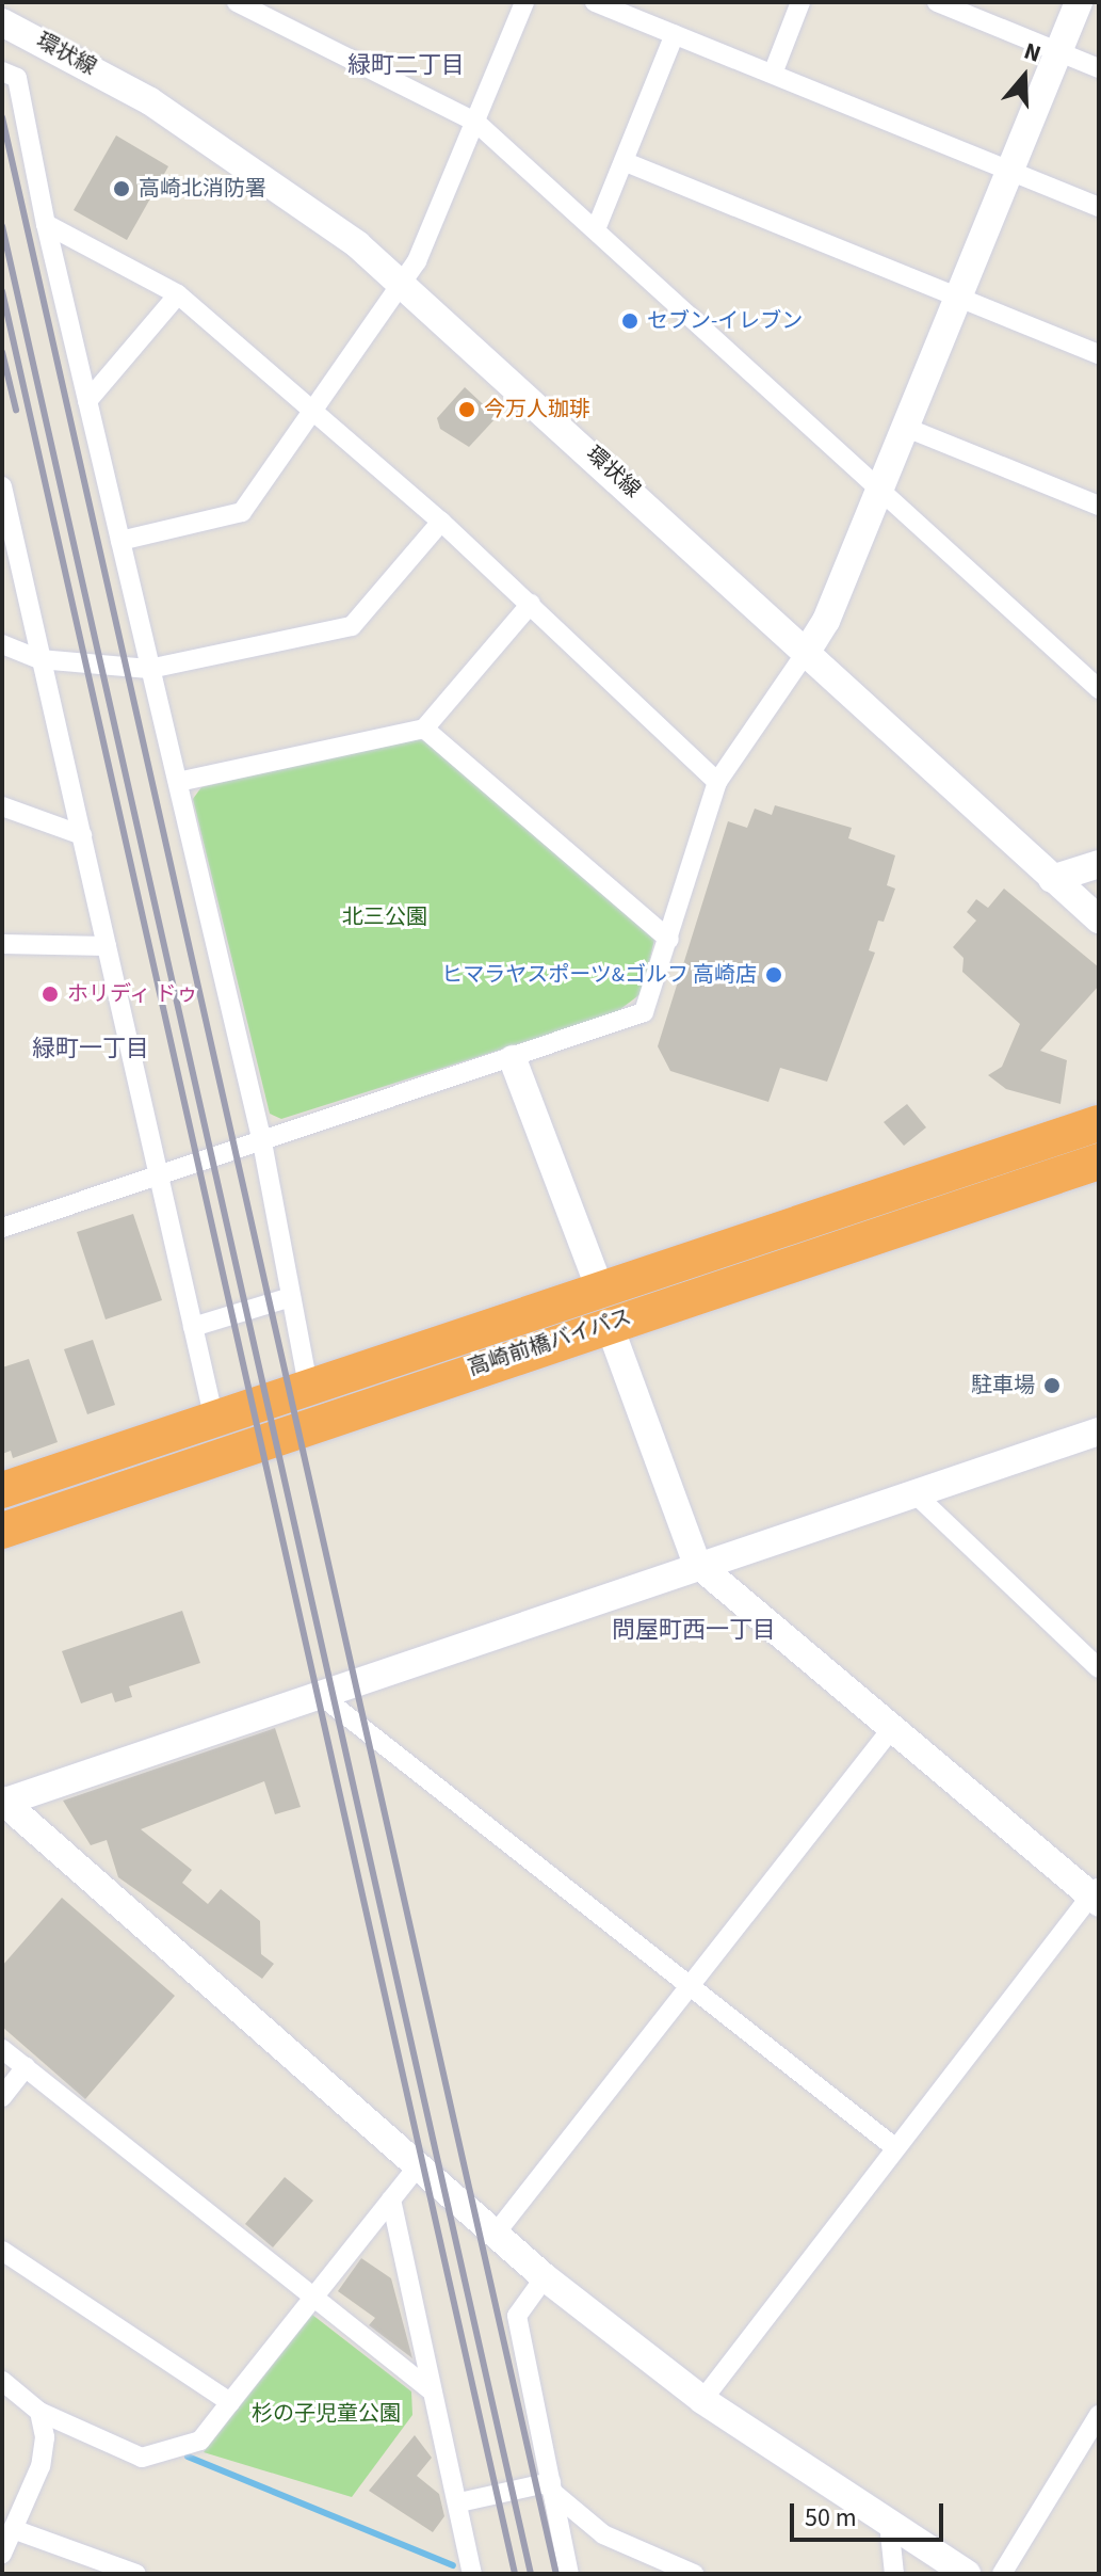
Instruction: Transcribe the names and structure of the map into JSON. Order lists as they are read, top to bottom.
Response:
{
  "streets": {
    "highway": ["高崎前橋バイパス"],
    "street": ["環状線"]
  },
  "districts": ["緑町二丁目", "緑町一丁目", "問屋町西一丁目"],
  "parks": ["北三公園", "杉の子児童公園"],
  "places": [
    "高崎北消防署",
    "セブン-イレブン",
    "今万人珈琲",
    "ヒマラヤスポーツ&ゴルフ 高崎店",
    "ホリディ ドゥ",
    "駐車場"
  ],
  "scale_bar": "50 m",
  "north": "top"
}
